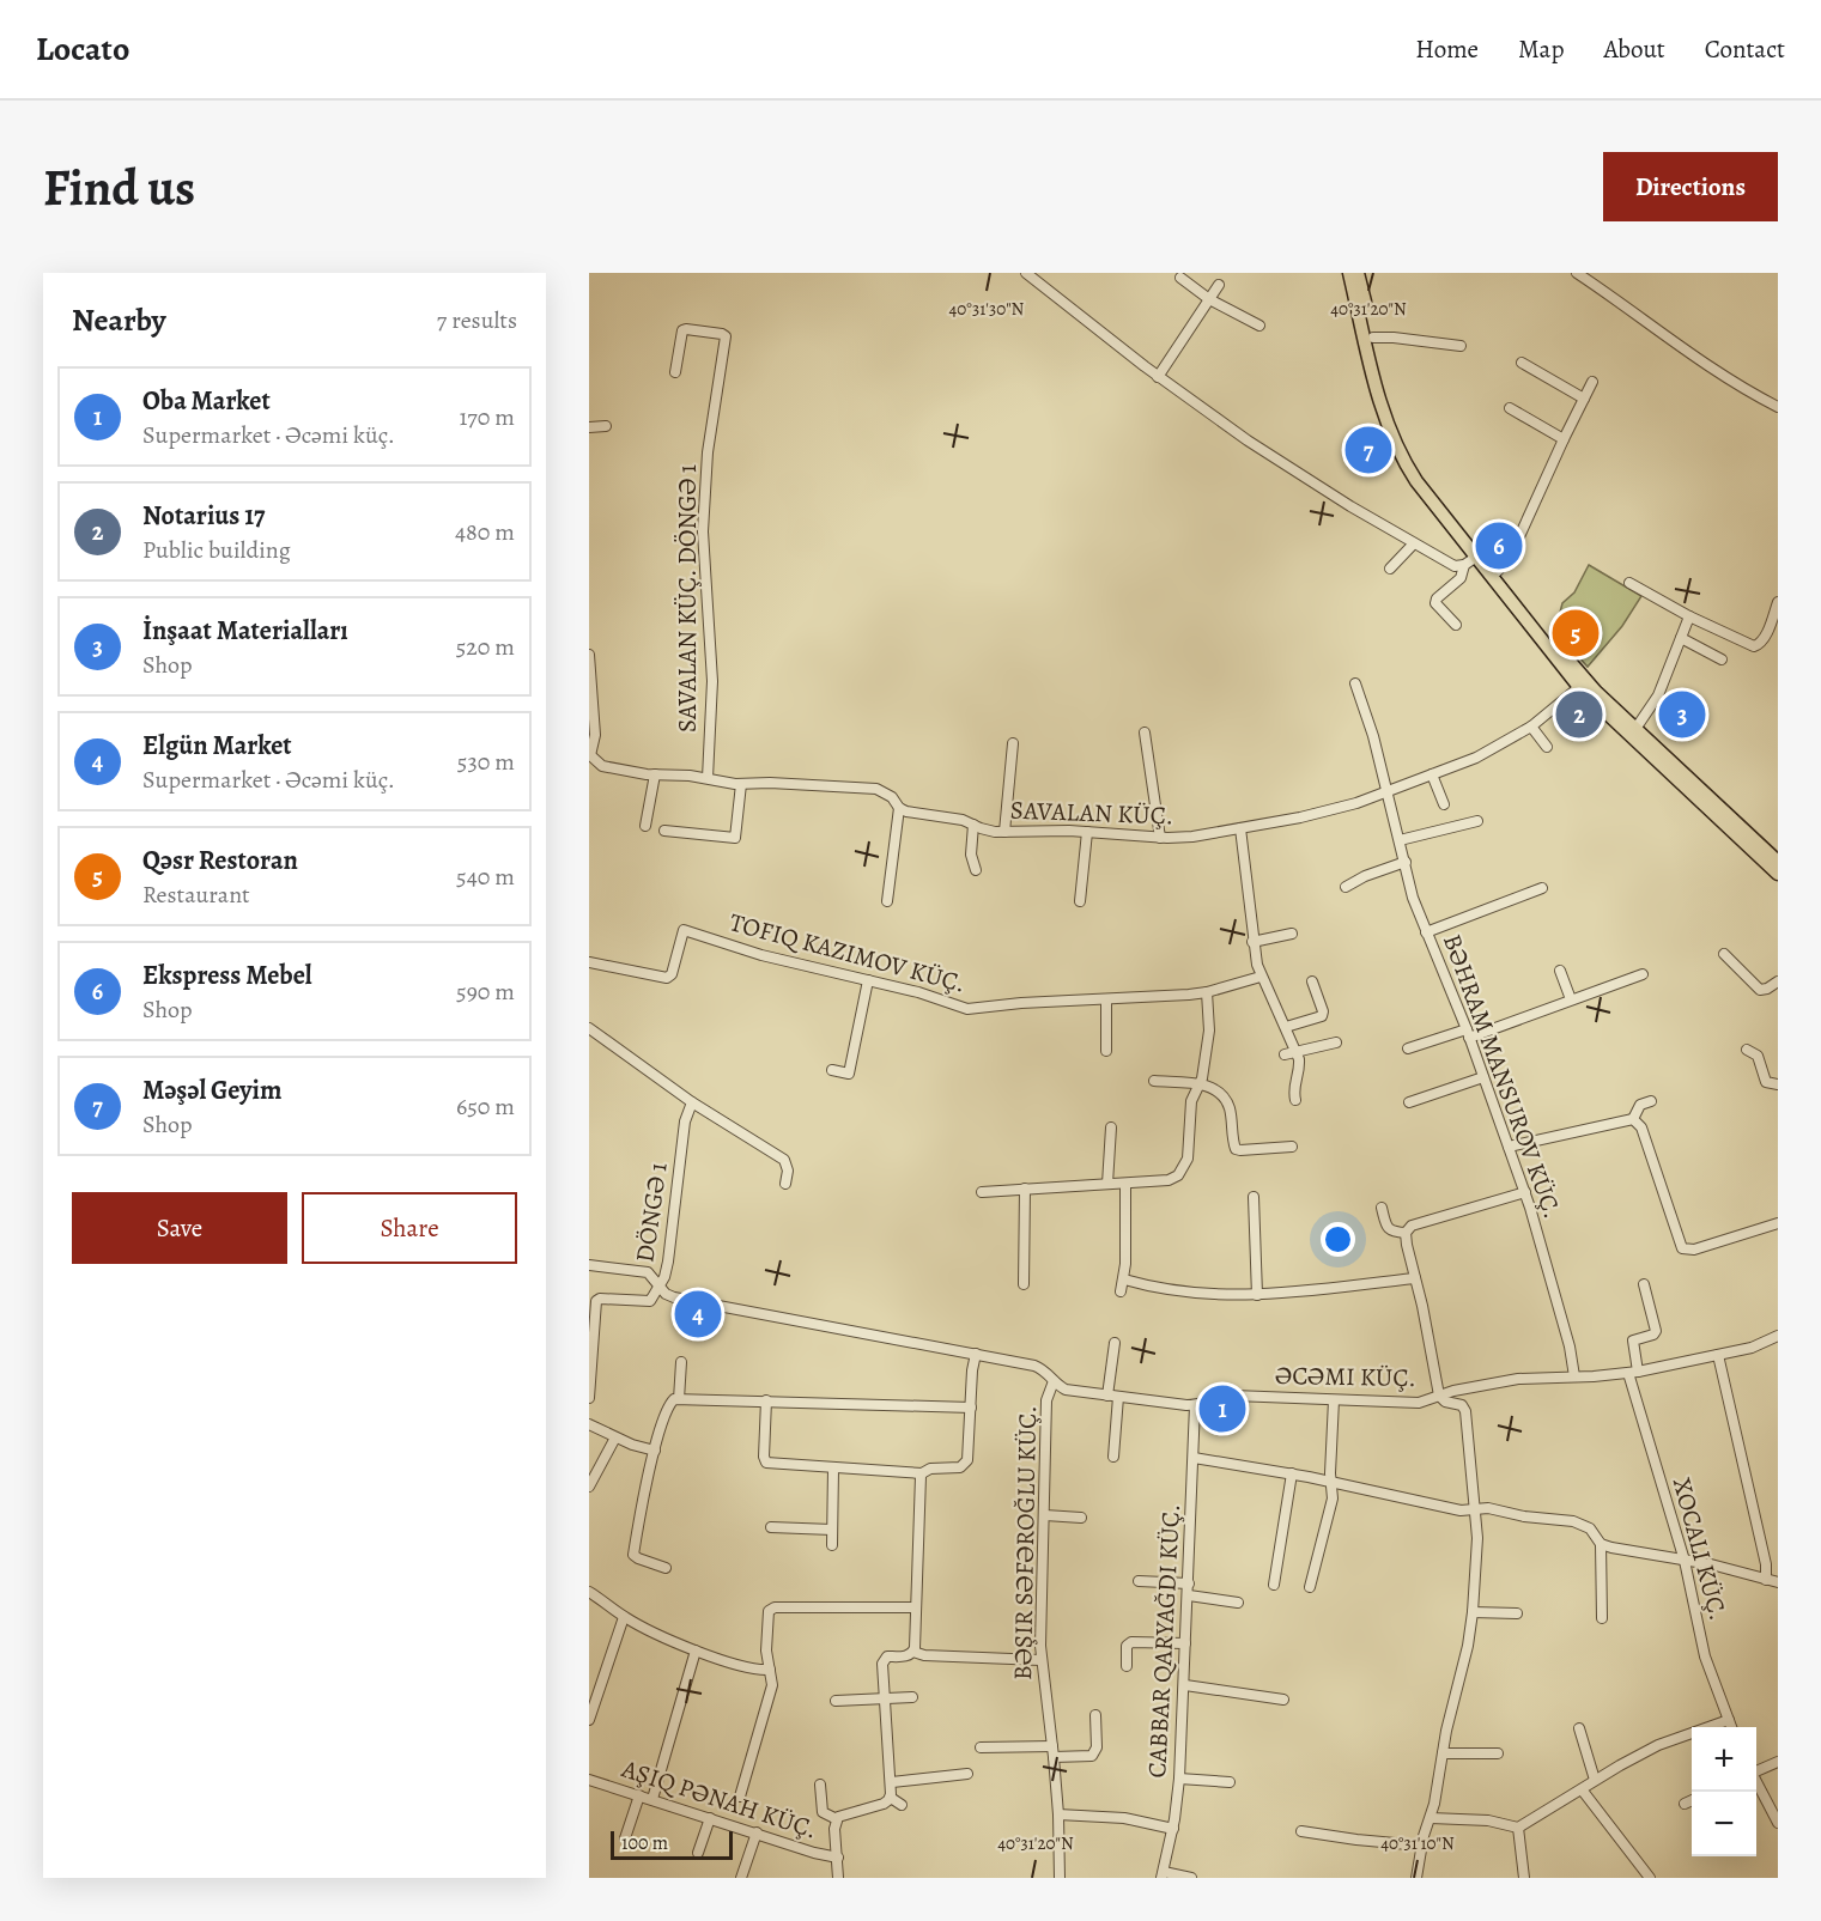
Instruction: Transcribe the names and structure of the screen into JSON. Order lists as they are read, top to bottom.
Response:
{
  "streets": {
    "street": [
      "SAVALAN KÜÇ. DÖNGƏ 1",
      "SAVALAN KÜÇ.",
      "BƏHRAM MANSUROV KÜÇ.",
      "DÖNGƏ 1",
      "ƏCƏMI KÜÇ.",
      "BƏŞIR SƏFƏROĞLU KÜÇ."
    ]
  },
  "crossings": [
    ["SAVALAN KÜÇ. DÖNGƏ 1", "SAVALAN KÜÇ."],
    ["SAVALAN KÜÇ.", "BƏHRAM MANSUROV KÜÇ."],
    ["BƏHRAM MANSUROV KÜÇ.", "ƏCƏMI KÜÇ."],
    ["DÖNGƏ 1", "ƏCƏMI KÜÇ."],
    ["ƏCƏMI KÜÇ.", "BƏŞIR SƏFƏROĞLU KÜÇ."]
  ],
  "scale_bar": "100 m",
  "page": {
    "header": "Locato",
    "nav": [
      "Home",
      "Map",
      "About",
      "Contact"
    ],
    "buttons": [
      "Directions",
      ["Save", "Share"]
    ],
    "title": "Find us",
    "heading": ["Nearby", "7 results"],
    "list": [
      {
        "mark": "1",
        "name": "Oba Market",
        "note": "Supermarket · Əcəmi küç.",
        "value": "170 m"
      },
      {
        "mark": "2",
        "name": "Notarius 17",
        "note": "Public building",
        "value": "480 m"
      },
      {
        "mark": "3",
        "name": "İnşaat Materialları",
        "note": "Shop",
        "value": "520 m"
      },
      {
        "mark": "4",
        "name": "Elgün Market",
        "note": "Supermarket · Əcəmi küç.",
        "value": "530 m"
      },
      {
        "mark": "5",
        "name": "Qəsr Restoran",
        "note": "Restaurant",
        "value": "540 m"
      },
      {
        "mark": "6",
        "name": "Ekspress Mebel",
        "note": "Shop",
        "value": "590 m"
      },
      {
        "mark": "7",
        "name": "Məşəl Geyim",
        "note": "Shop",
        "value": "650 m"
      }
    ],
    "pins": [
      "7",
      "6",
      "5",
      "2",
      "3",
      "4",
      "1"
    ],
    "map_buttons": ["+", "−"],
    "scale": "100 m"
  },
  "coordinates": ["40°31'30\"N", "40°31'20\"N", "40°31'10\"N"]
}
